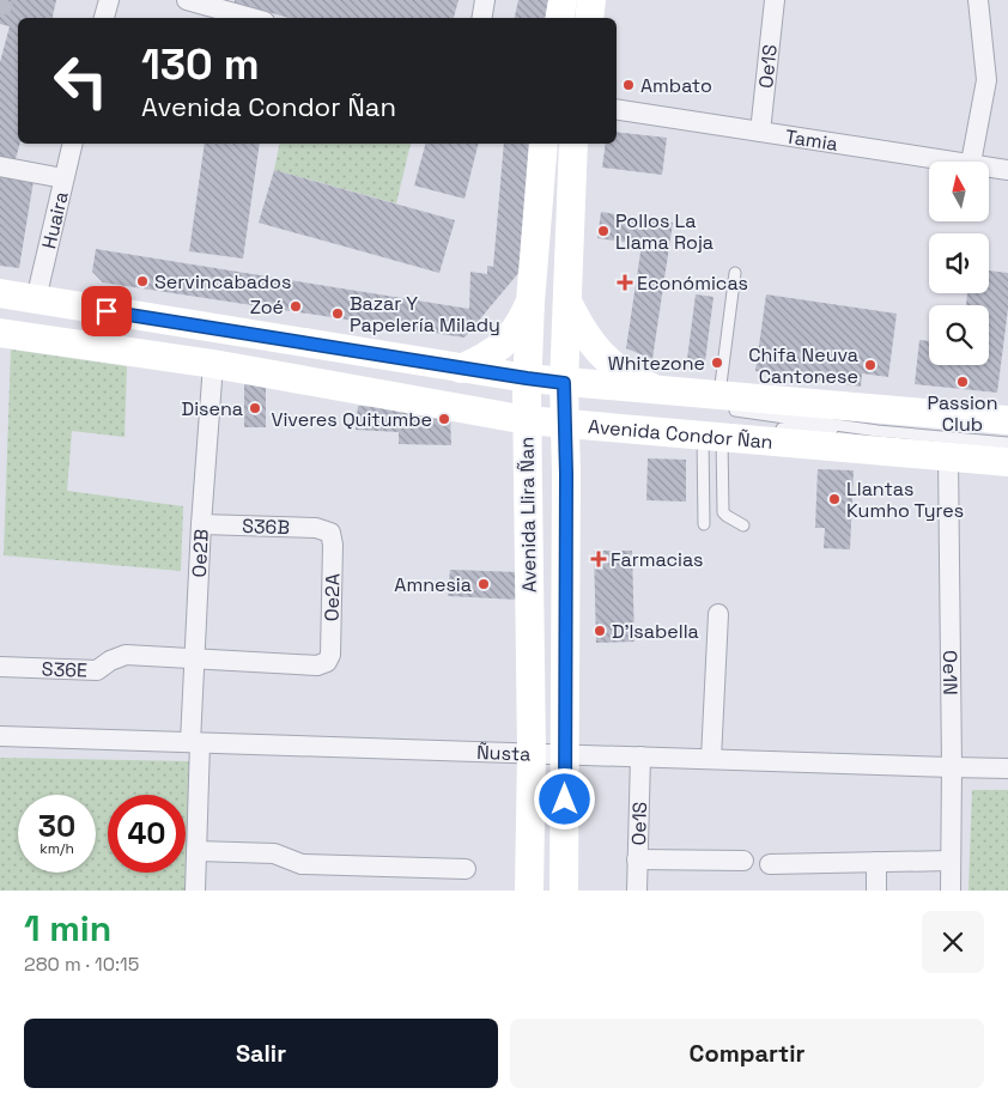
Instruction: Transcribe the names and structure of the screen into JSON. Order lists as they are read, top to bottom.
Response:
{
  "streets": {
    "main road": ["Avenida Condor Ñan", "Avenida Llira Ñan"],
    "street": [
      "Oe1S",
      "Tamia",
      "Huaira",
      "S36B",
      "Oe2B",
      "Oe2A",
      "S36E",
      "Oe1N",
      "Ñusta"
    ]
  },
  "crossings": [
    ["Oe1S", "Tamia"],
    ["Oe1S", "Ñusta"],
    ["Huaira", "Avenida Condor Ñan"],
    ["Avenida Condor Ñan", "Avenida Llira Ñan"],
    ["Avenida Condor Ñan", "Oe2B"],
    ["Avenida Condor Ñan", "Oe1N"],
    ["Avenida Llira Ñan", "Ñusta"],
    ["S36B", "Oe2B"],
    ["S36B", "Oe2A"],
    ["Oe2B", "S36E"],
    ["Oe2B", "Ñusta"],
    ["Oe2A", "S36E"],
    ["Oe1N", "Ñusta"]
  ],
  "places": {
    "other": [
      "Ambato",
      "Pollos La Llama Roja",
      "Servincabados",
      "Zoé",
      "Bazar Y Papelería Milady",
      "Whitezone",
      "Chifa Neuva Cantonese",
      "Passion Club",
      "Disena",
      "Viveres Quitumbe",
      "Llantas Kumho Tyres",
      "Amnesia",
      "D'Isabella"
    ],
    "health": ["Económicas", "Farmacias"]
  },
  "north": "top",
  "page": {
    "turn": ["130 m", "Avenida Condor Ñan"],
    "speed": "30 km/h",
    "limit": "40",
    "heading": ["1 min", "280 m · 10:15"],
    "buttons": ["Salir", "Compartir"]
  }
}
